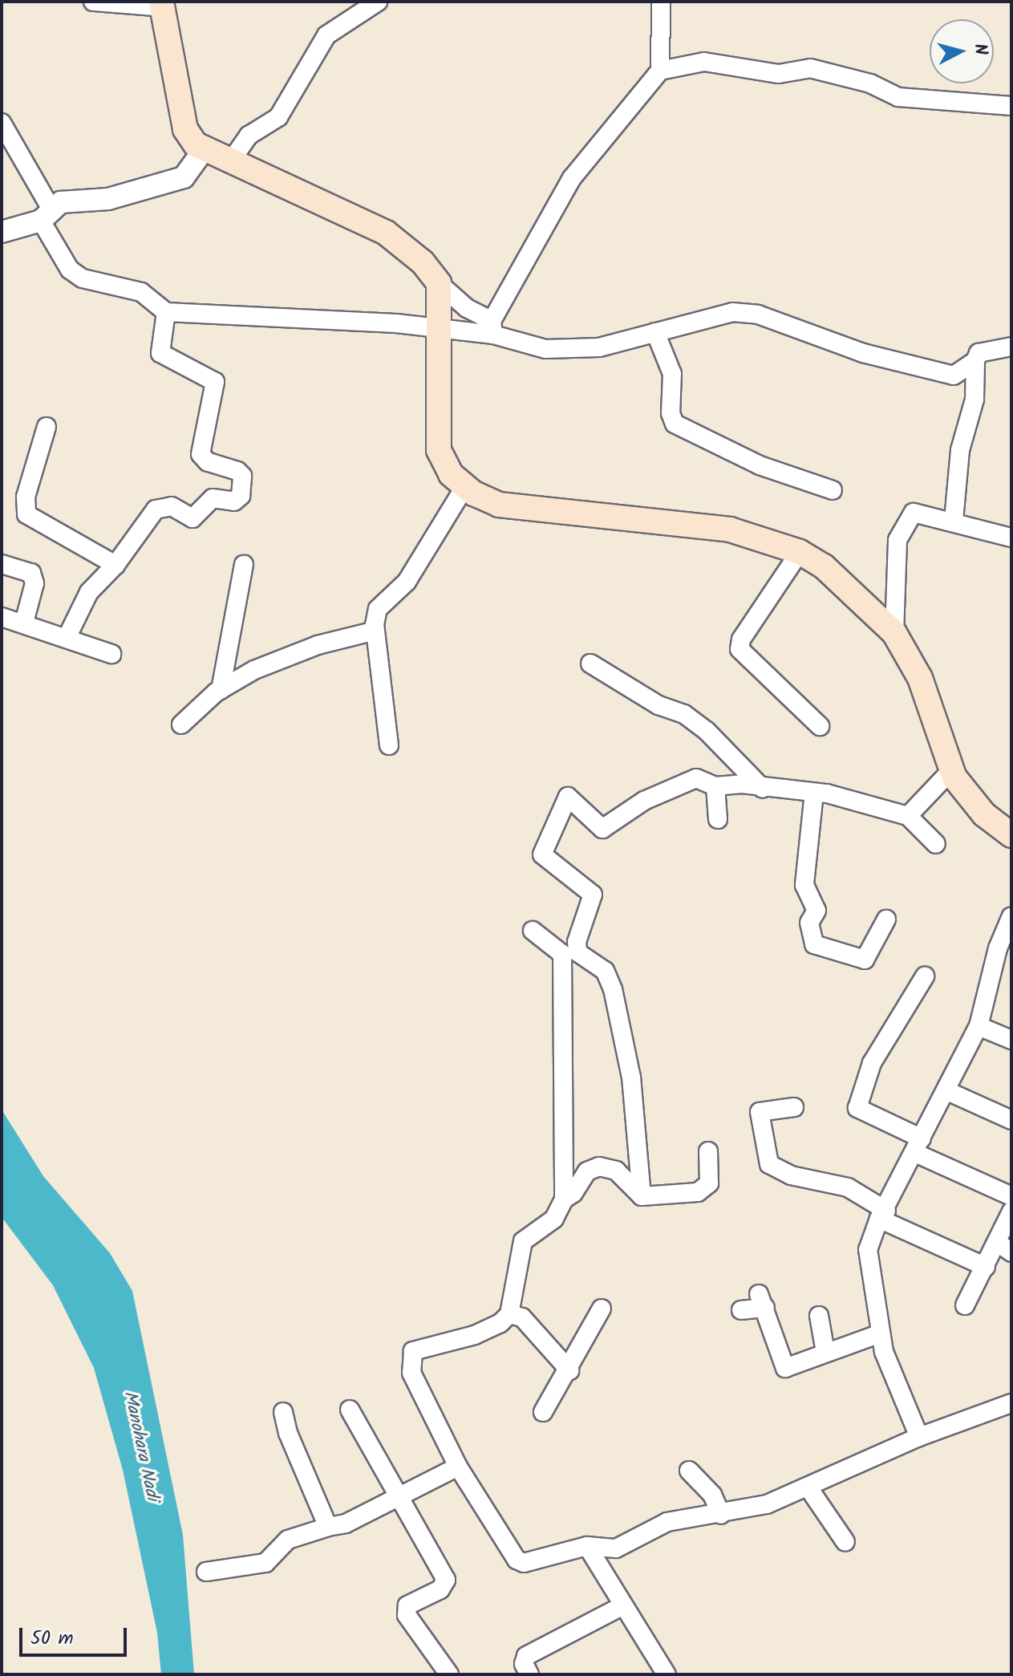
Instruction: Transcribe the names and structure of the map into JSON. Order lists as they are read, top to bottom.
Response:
{
  "water": ["Manohara Nadi"],
  "scale_bar": "50 m",
  "north": "right"
}
